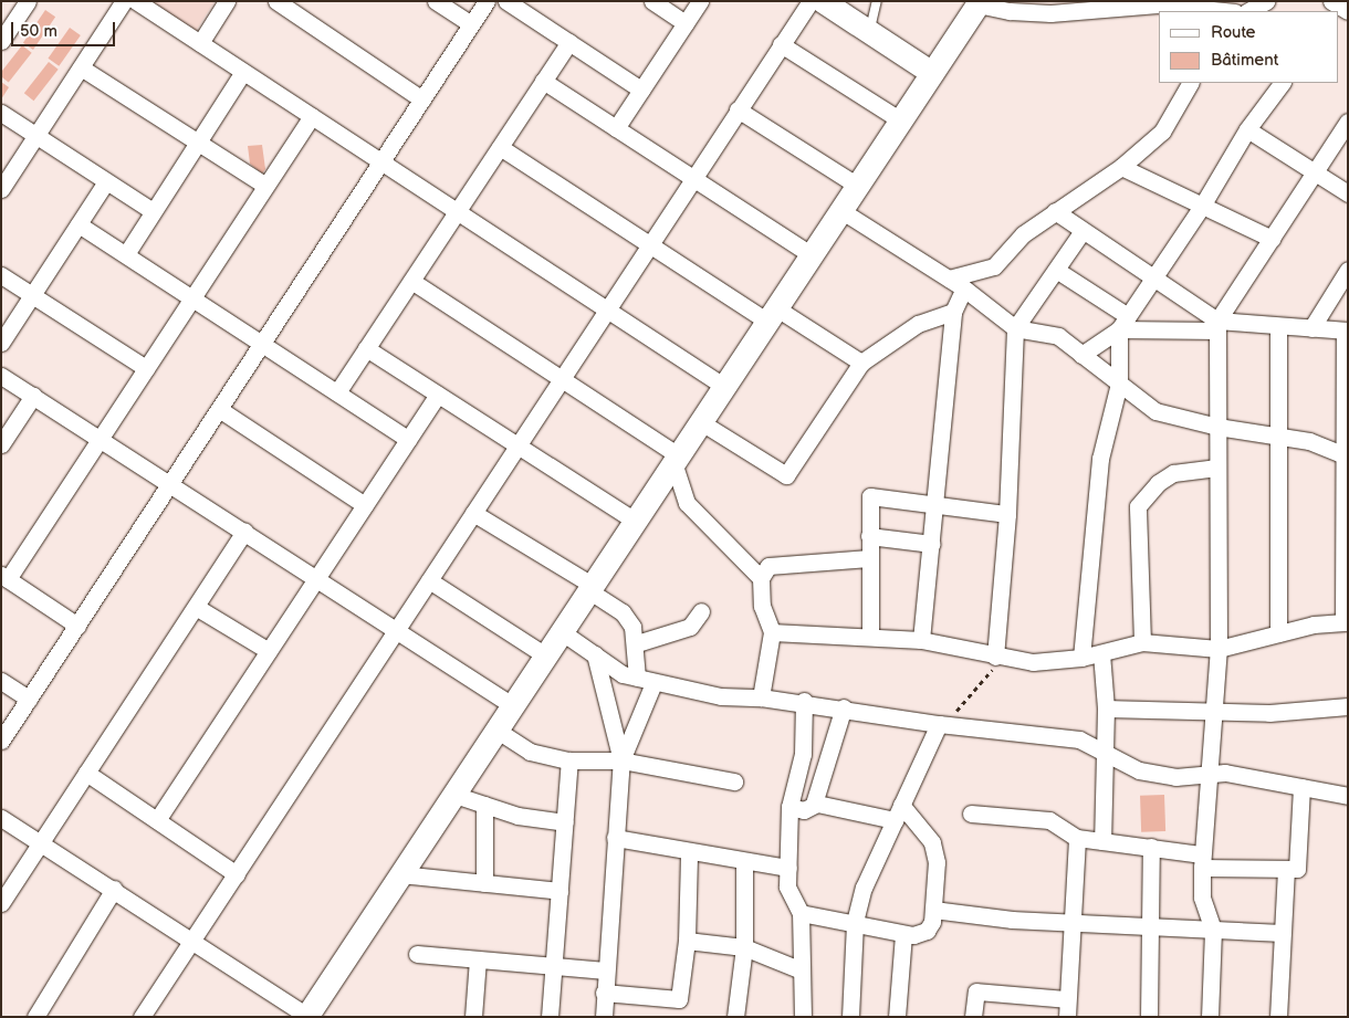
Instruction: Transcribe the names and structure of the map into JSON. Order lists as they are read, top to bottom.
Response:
{
  "legend": ["Route", "Bâtiment"],
  "scale_bar": "50 m"
}
